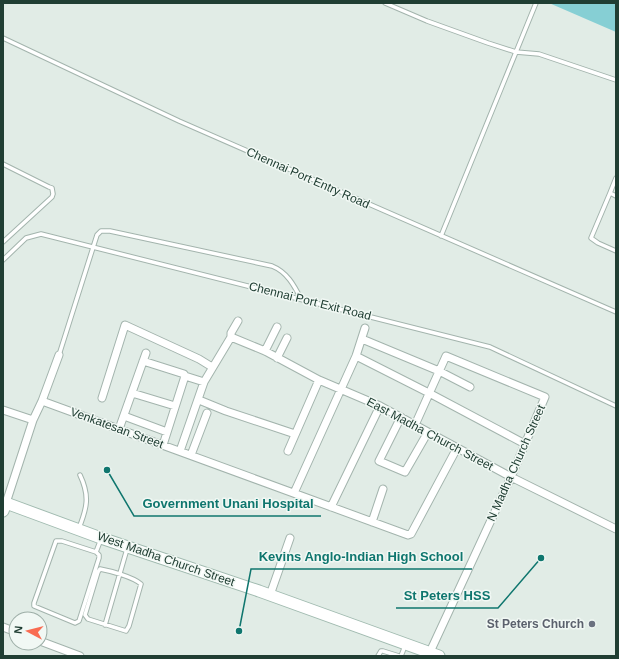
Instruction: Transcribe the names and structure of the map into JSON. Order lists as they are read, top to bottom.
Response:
{
  "streets": {
    "main road": ["West Madha Church Street"],
    "street": ["Venkatesan Street", "East Madha Church Street", "N Madha Church Street"],
    "lane": ["Chennai Port Entry Road", "Chennai Port Exit Road"]
  },
  "crossings": [
    ["Venkatesan Street", "East Madha Church Street"],
    ["East Madha Church Street", "N Madha Church Street"],
    ["N Madha Church Street", "West Madha Church Street"]
  ],
  "places": [
    "Government Unani Hospital",
    "St Peters HSS",
    "St Peters Church",
    "Kevins Anglo-Indian High School"
  ],
  "north": "left"
}
